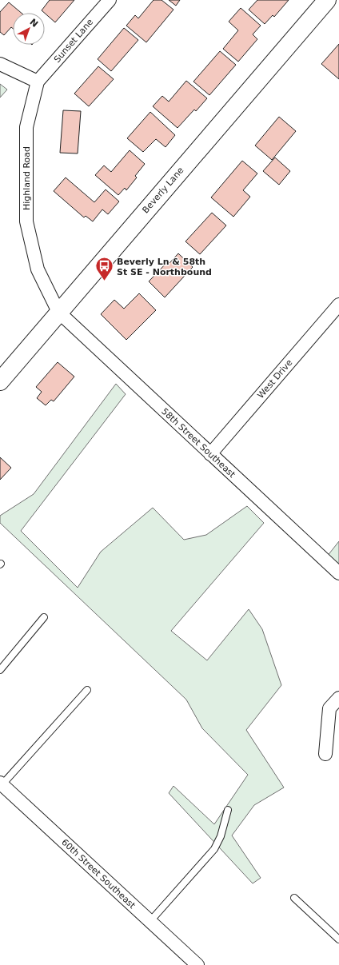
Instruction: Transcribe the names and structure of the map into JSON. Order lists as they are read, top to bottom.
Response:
{
  "streets": {
    "street": [
      "Sunset Lane",
      "Highland Road",
      "Beverly Lane",
      "West Drive",
      "58th Street Southeast",
      "60th Street Southeast"
    ]
  },
  "crossings": [
    ["Sunset Lane", "Highland Road"],
    ["Highland Road", "Beverly Lane"],
    ["Highland Road", "58th Street Southeast"],
    ["Beverly Lane", "58th Street Southeast"],
    ["West Drive", "58th Street Southeast"]
  ],
  "places": {
    "bus stop": ["Beverly Ln & 58th St SE - Northbound"]
  },
  "north": "top right"
}
